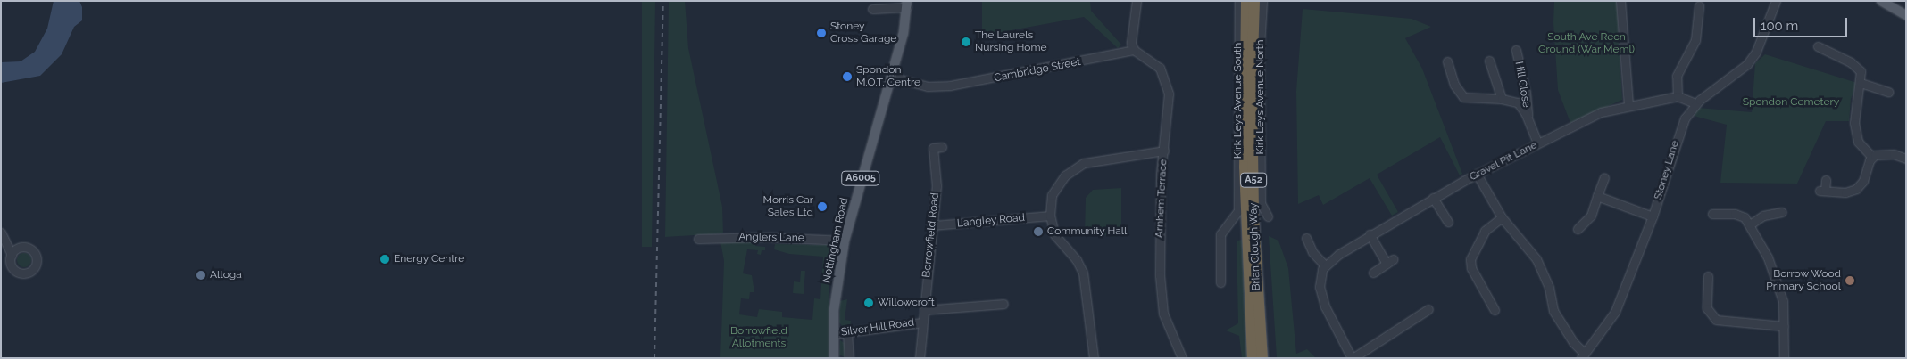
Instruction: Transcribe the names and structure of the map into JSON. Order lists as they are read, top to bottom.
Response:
{
  "streets": {
    "highway": ["A52", "Brian Clough Way"],
    "main road": ["A6005", "Nottingham Road"],
    "street": [
      "Cambridge Street",
      "Hill Close",
      "Kirk Leys Avenue North",
      "Kirk Leys Avenue South",
      "Gravel Pit Lane",
      "Stoney Lane",
      "Arnhem Terrace",
      "Langley Road",
      "Borrowfield Road",
      "Anglers Lane",
      "Silver Hill Road"
    ]
  },
  "crossings": [
    ["Cambridge Street", "Arnhem Terrace"],
    ["Cambridge Street", "Nottingham Road"],
    ["Langley Road", "Borrowfield Road"],
    ["Borrowfield Road", "Silver Hill Road"],
    ["Anglers Lane", "Nottingham Road"],
    ["Nottingham Road", "Silver Hill Road"]
  ],
  "parks": ["South Ave Recn Ground (War Meml)", "Spondon Cemetery", "Borrowfield Allotments"],
  "places": [
    "Stoney Cross Garage",
    "The Laurels Nursing Home",
    "Spondon M.O.T. Centre",
    "Morris Car Sales Ltd",
    "Community Hall",
    "Energy Centre",
    "Alloga",
    "Borrow Wood Primary School",
    "Willowcroft"
  ],
  "scale_bar": "100 m"
}
